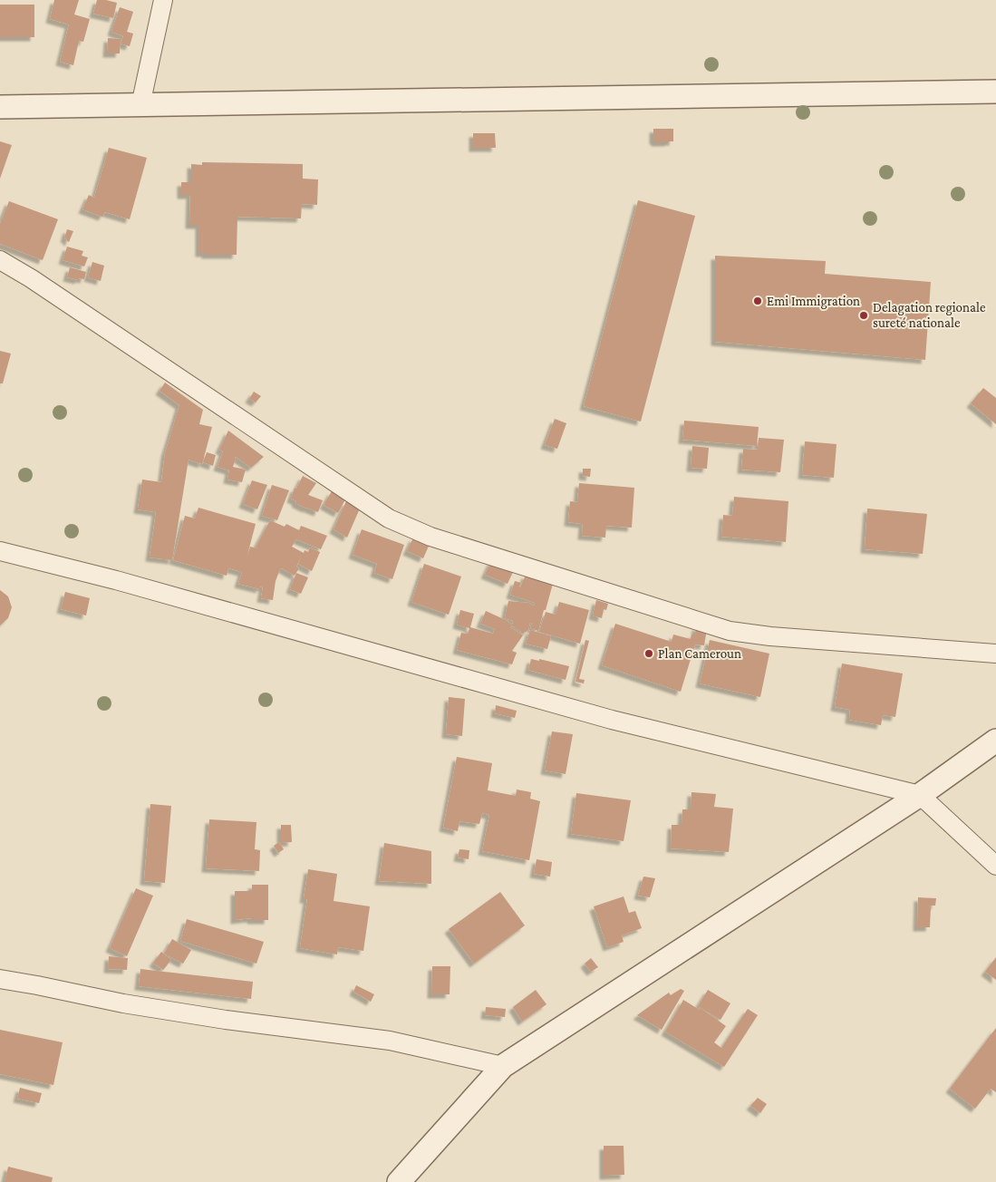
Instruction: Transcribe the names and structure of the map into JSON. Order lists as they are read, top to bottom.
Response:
{
  "places": ["Emi Immigration", "Delagation regionale sureté nationale", "Plan Cameroun"]
}
